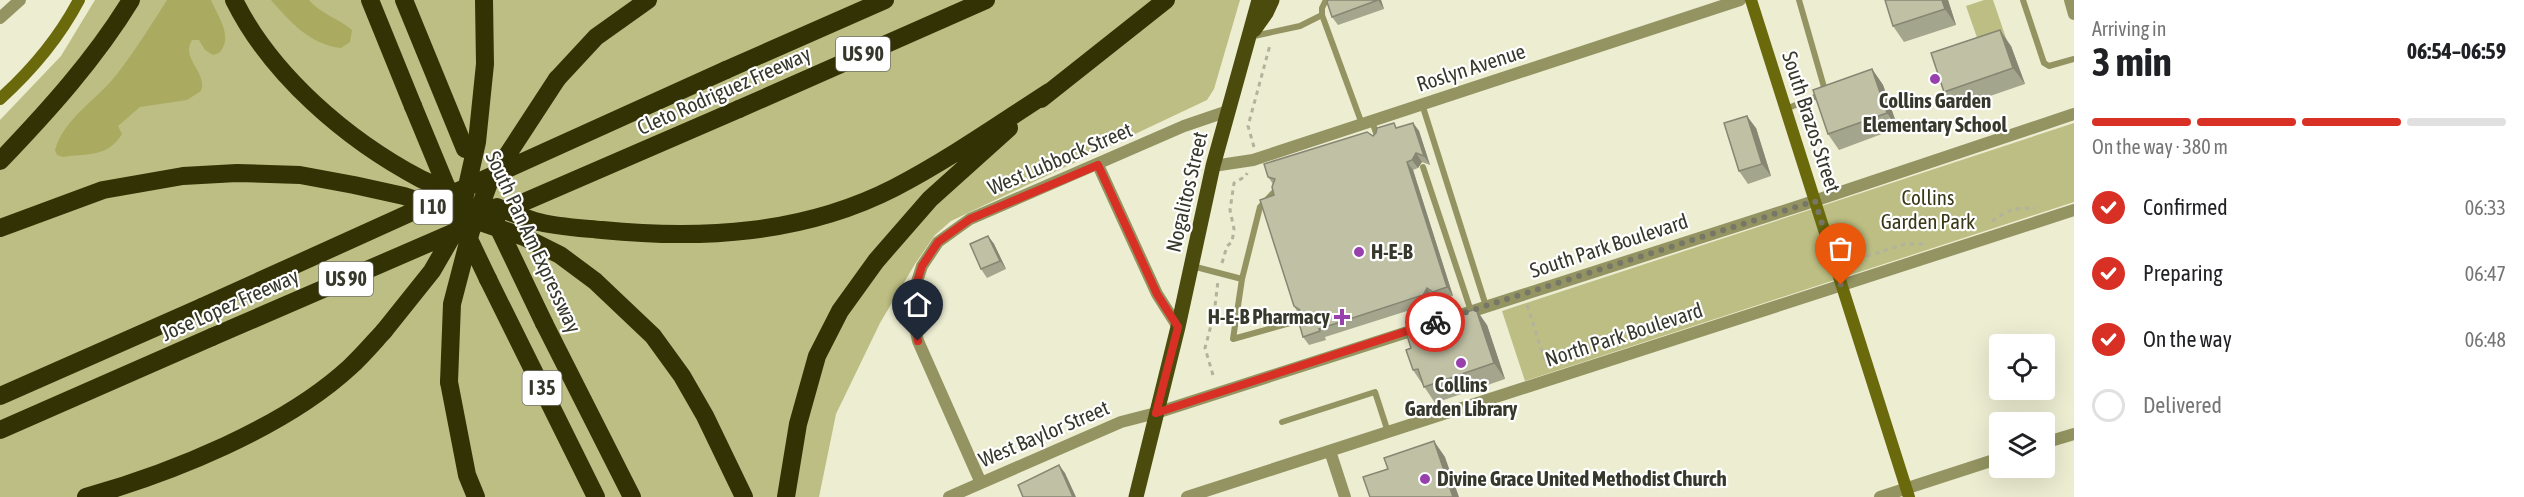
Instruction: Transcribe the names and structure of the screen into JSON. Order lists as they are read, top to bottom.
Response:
{
  "streets": {
    "highway": [
      "US 90",
      "Cleto Rodriguez Freeway",
      "I 10",
      "South Pan Am Expressway",
      "Jose Lopez Freeway",
      "I 35"
    ],
    "main road": ["Nogalitos Street"],
    "street": [
      "Roslyn Avenue",
      "South Brazos Street",
      "West Lubbock Street",
      "South Park Boulevard",
      "North Park Boulevard",
      "West Baylor Street"
    ]
  },
  "crossings": [
    ["Roslyn Avenue", "Nogalitos Street"],
    ["Cleto Rodriguez Freeway", "Jose Lopez Freeway"],
    ["South Brazos Street", "South Park Boulevard"],
    ["South Brazos Street", "North Park Boulevard"],
    ["West Lubbock Street", "Nogalitos Street"],
    ["West Lubbock Street", "West Baylor Street"],
    ["Nogalitos Street", "South Park Boulevard"],
    ["Nogalitos Street", "West Baylor Street"],
    ["South Park Boulevard", "West Baylor Street"]
  ],
  "parks": ["Collins Garden Park"],
  "places": {
    "other": [
      "Collins Garden Elementary School",
      "H-E-B",
      "Collins Garden Library",
      "Divine Grace United Methodist Church"
    ],
    "health": ["H-E-B Pharmacy"]
  },
  "page": {
    "heading": ["3 min", "Arriving in", "06:54–06:59"],
    "bar": "On the way · 380 m",
    "list": [
      ["Confirmed", "06:33"],
      ["Preparing", "06:47"],
      ["On the way", "06:48"],
      "Delivered"
    ]
  }
}
